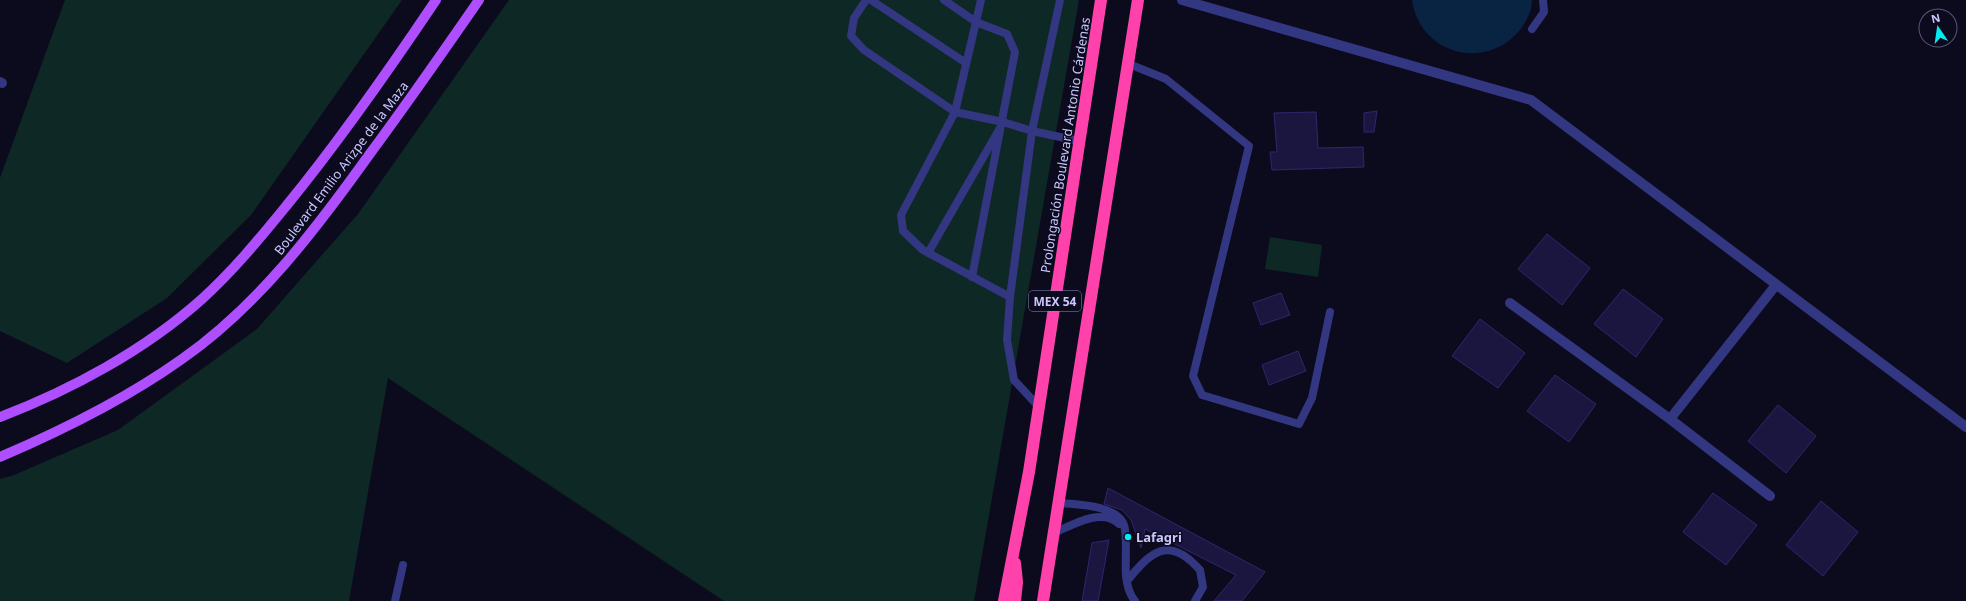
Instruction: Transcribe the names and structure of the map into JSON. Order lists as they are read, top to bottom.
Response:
{
  "streets": {
    "highway": ["Prolongación Boulevard Antonio Cárdenas", "MEX 54"],
    "main road": ["Boulevard Emilio Arizpe de la Maza"]
  },
  "places": ["Lafagri"],
  "north": "top"
}
